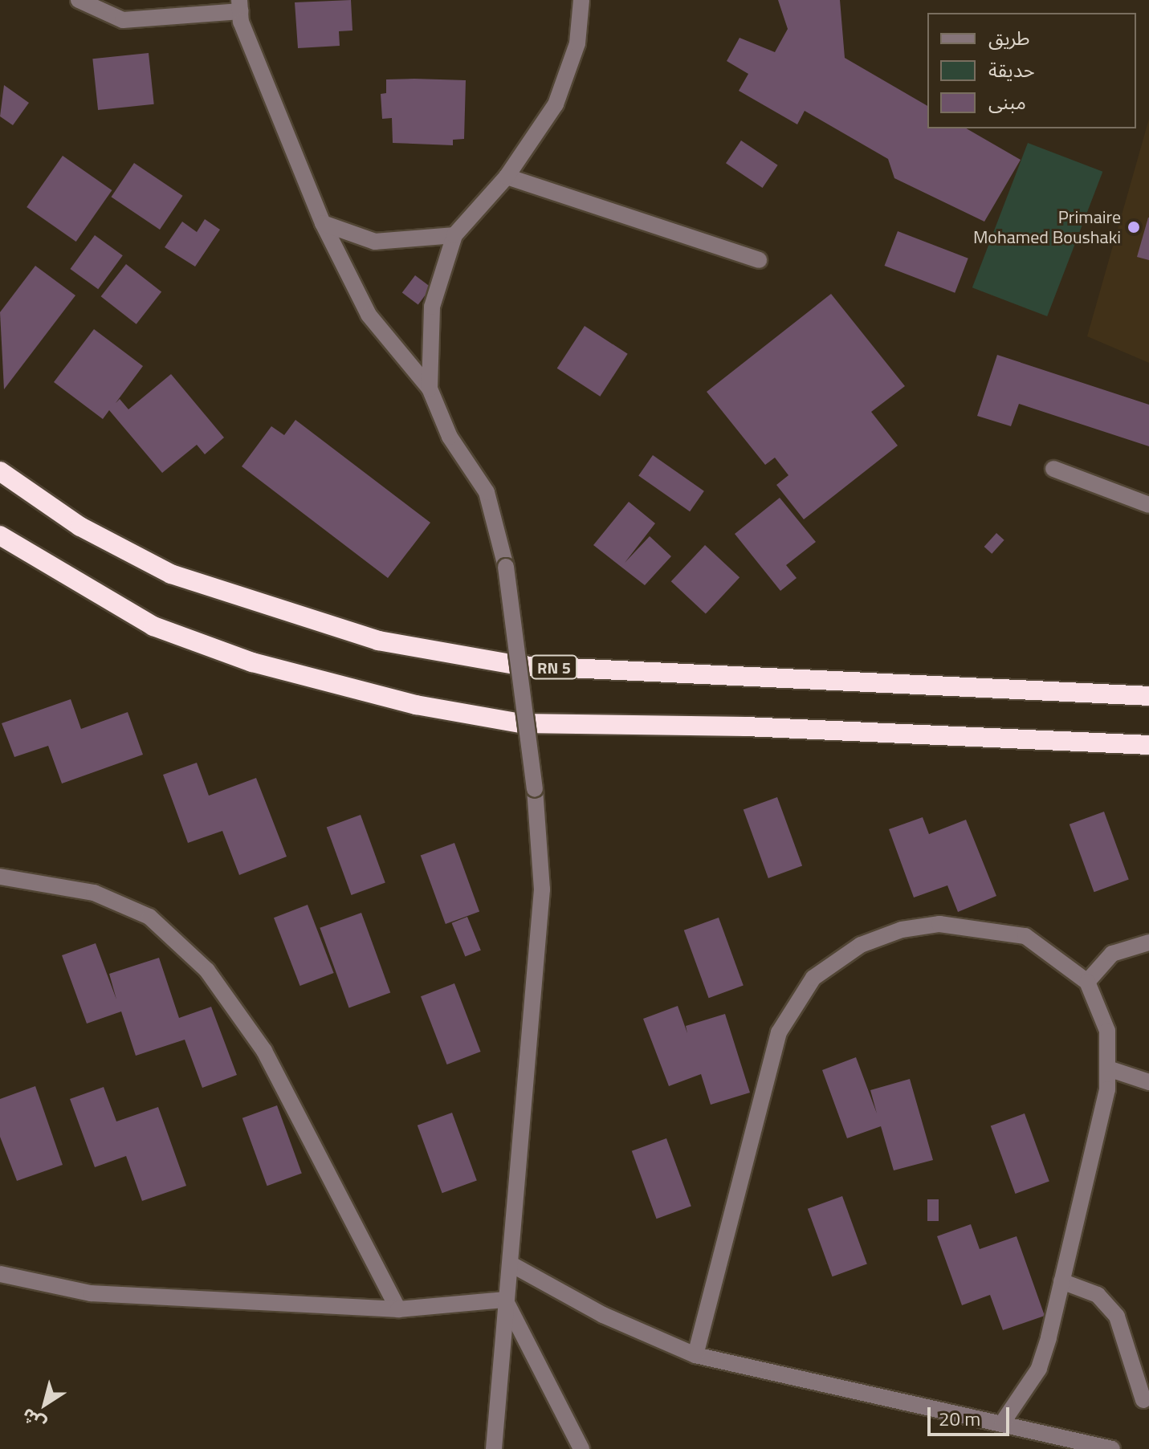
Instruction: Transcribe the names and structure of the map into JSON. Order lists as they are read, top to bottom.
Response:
{
  "streets": {
    "highway": ["RN 5"]
  },
  "places": ["Primaire Mohamed Boushaki"],
  "legend": ["طريق", "حديقة", "مبنى"],
  "scale_bar": "20 m",
  "north": "bottom left"
}
